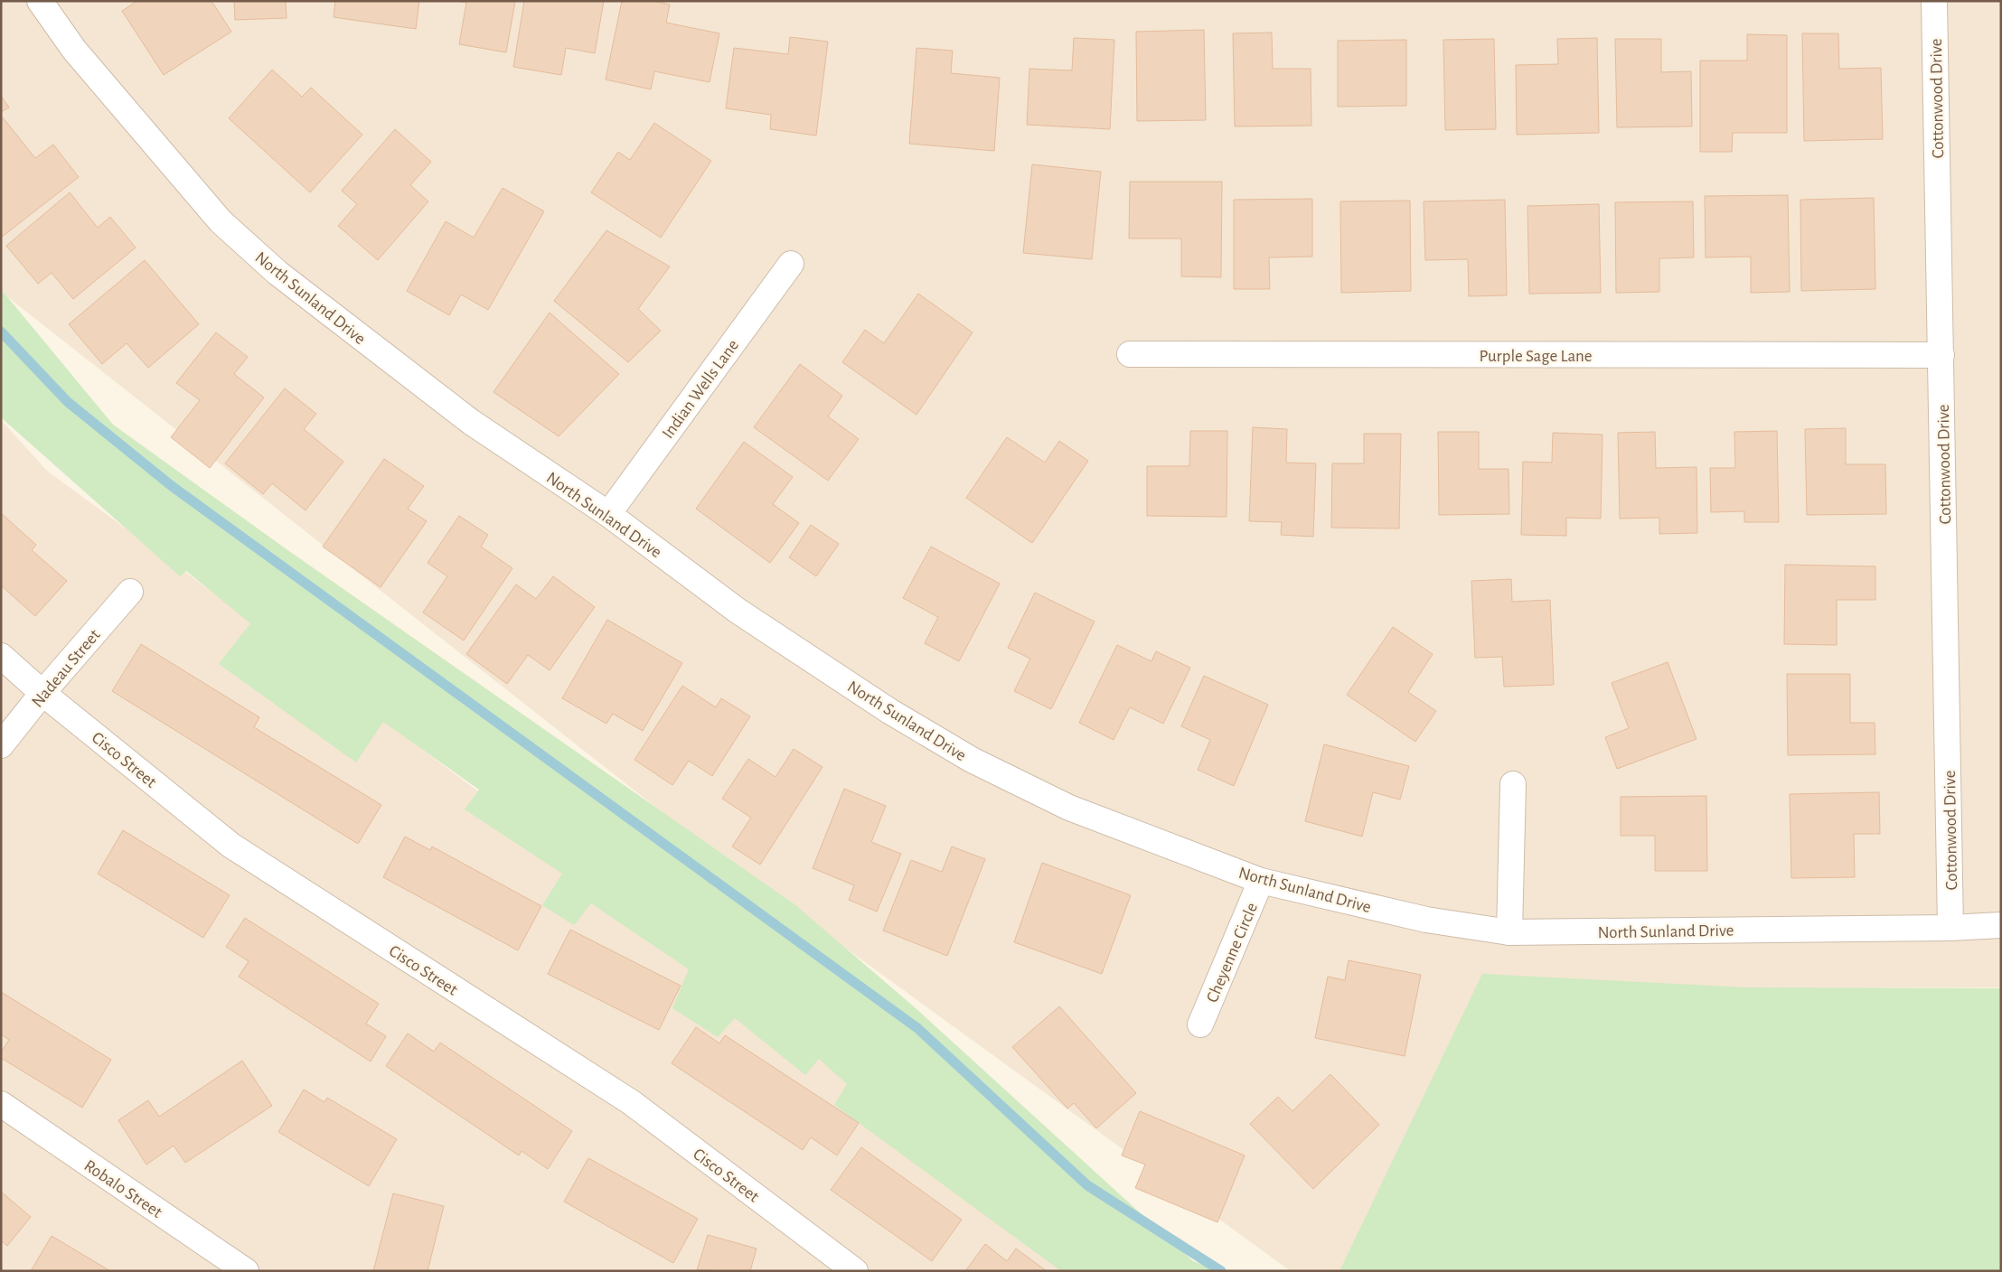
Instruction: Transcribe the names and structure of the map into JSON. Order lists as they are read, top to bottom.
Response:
{
  "streets": {
    "street": [
      "Cottonwood Drive",
      "North Sunland Drive",
      "Purple Sage Lane",
      "Indian Wells Lane",
      "Nadeau Street",
      "Cisco Street",
      "Cheyenne Circle",
      "Robalo Street"
    ]
  },
  "crossings": [
    ["Cottonwood Drive", "North Sunland Drive"],
    ["Cottonwood Drive", "Purple Sage Lane"],
    ["North Sunland Drive", "Indian Wells Lane"],
    ["North Sunland Drive", "Cheyenne Circle"],
    ["Nadeau Street", "Cisco Street"]
  ]
}
